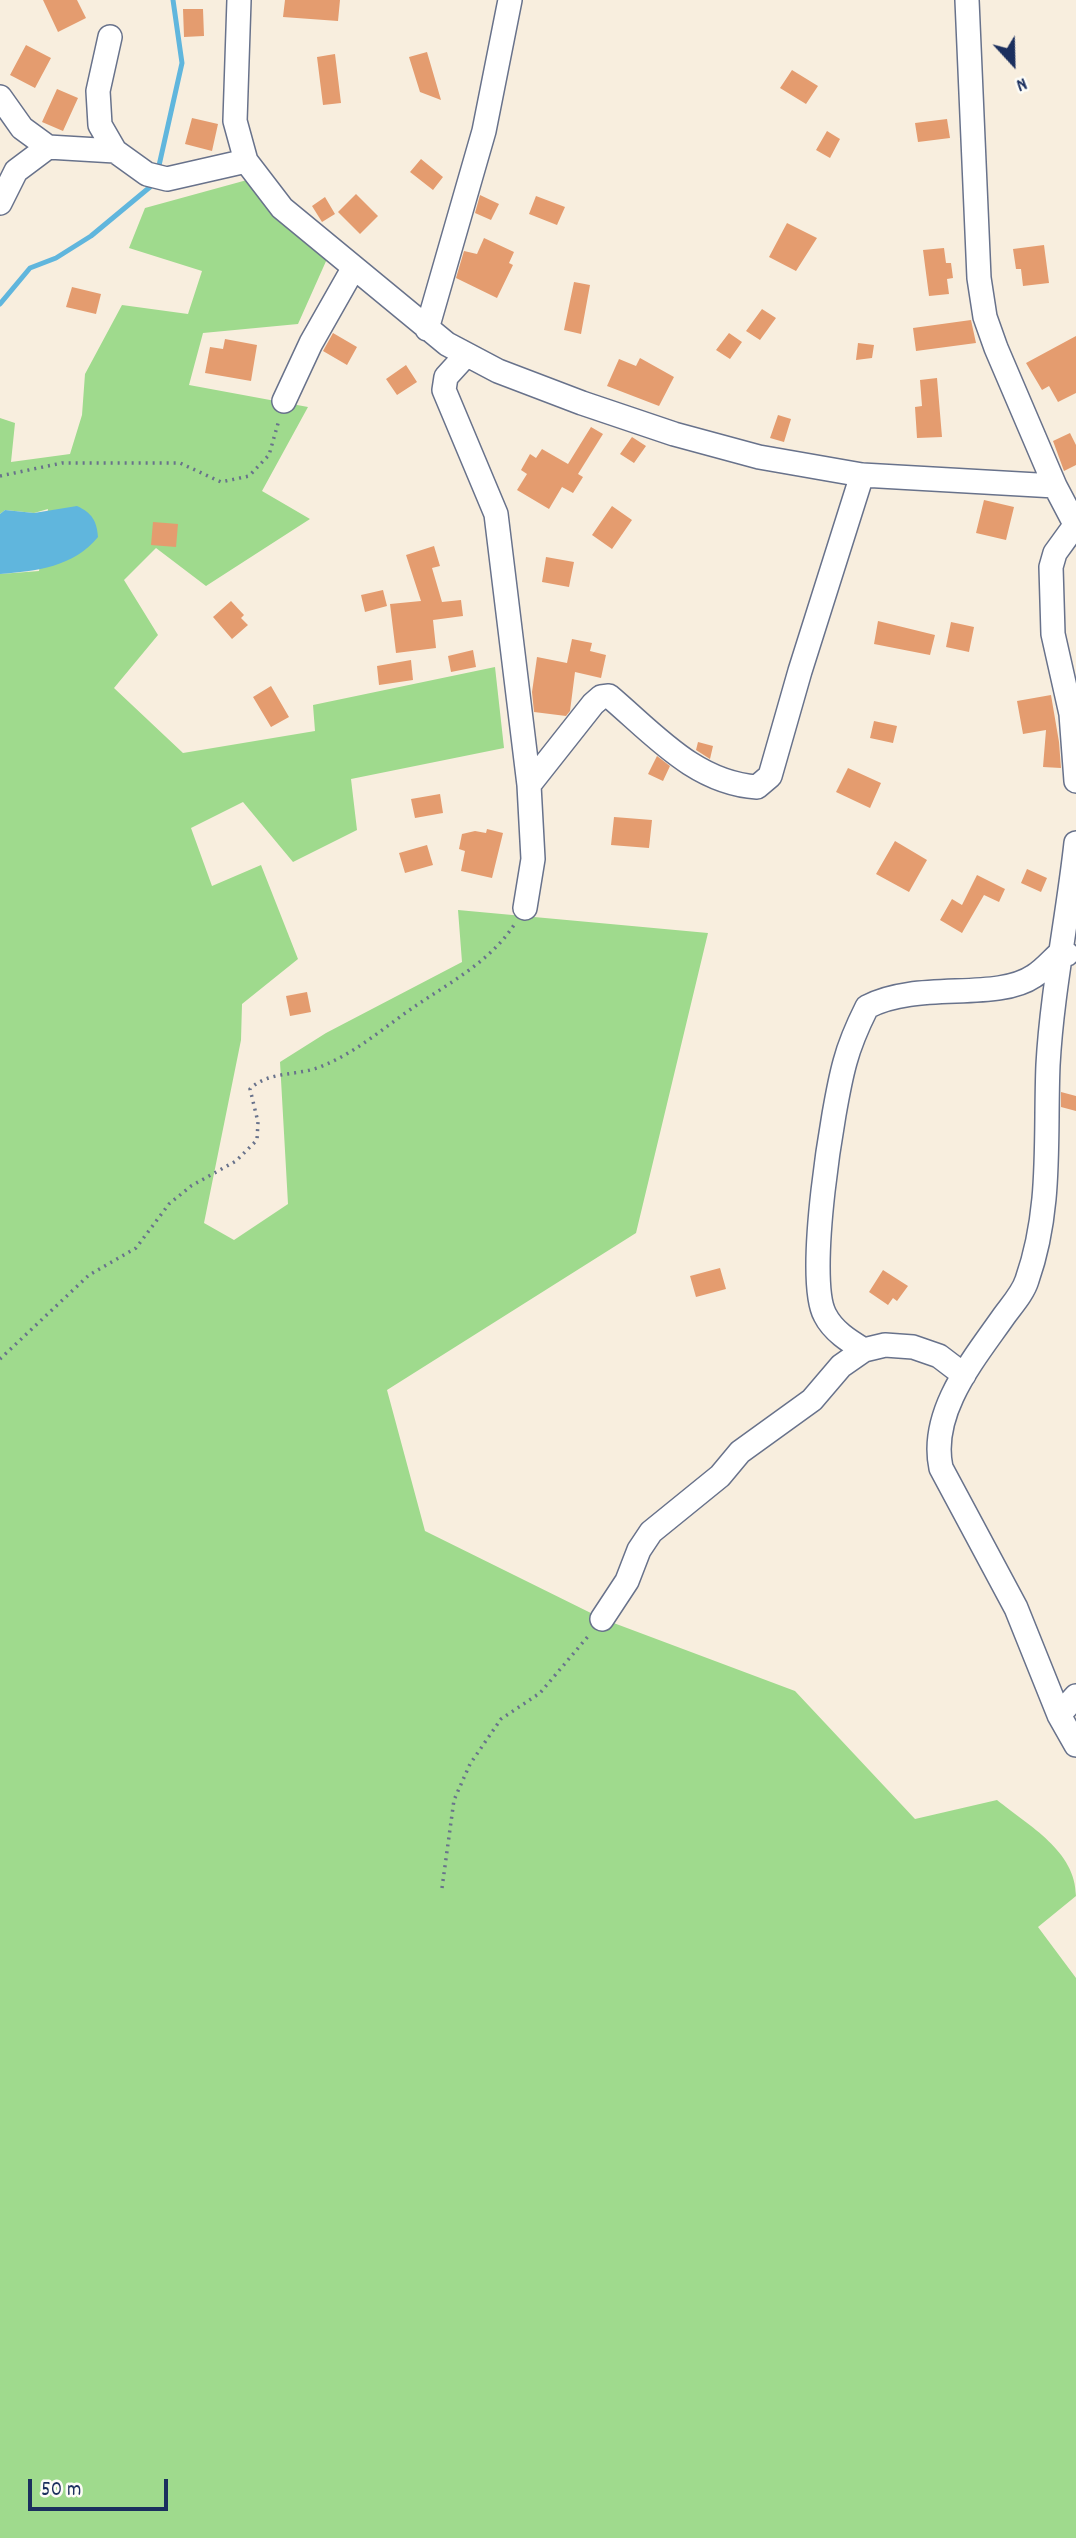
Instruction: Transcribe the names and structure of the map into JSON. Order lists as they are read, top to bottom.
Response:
{
  "scale_bar": "50 m",
  "north": "bottom"
}
